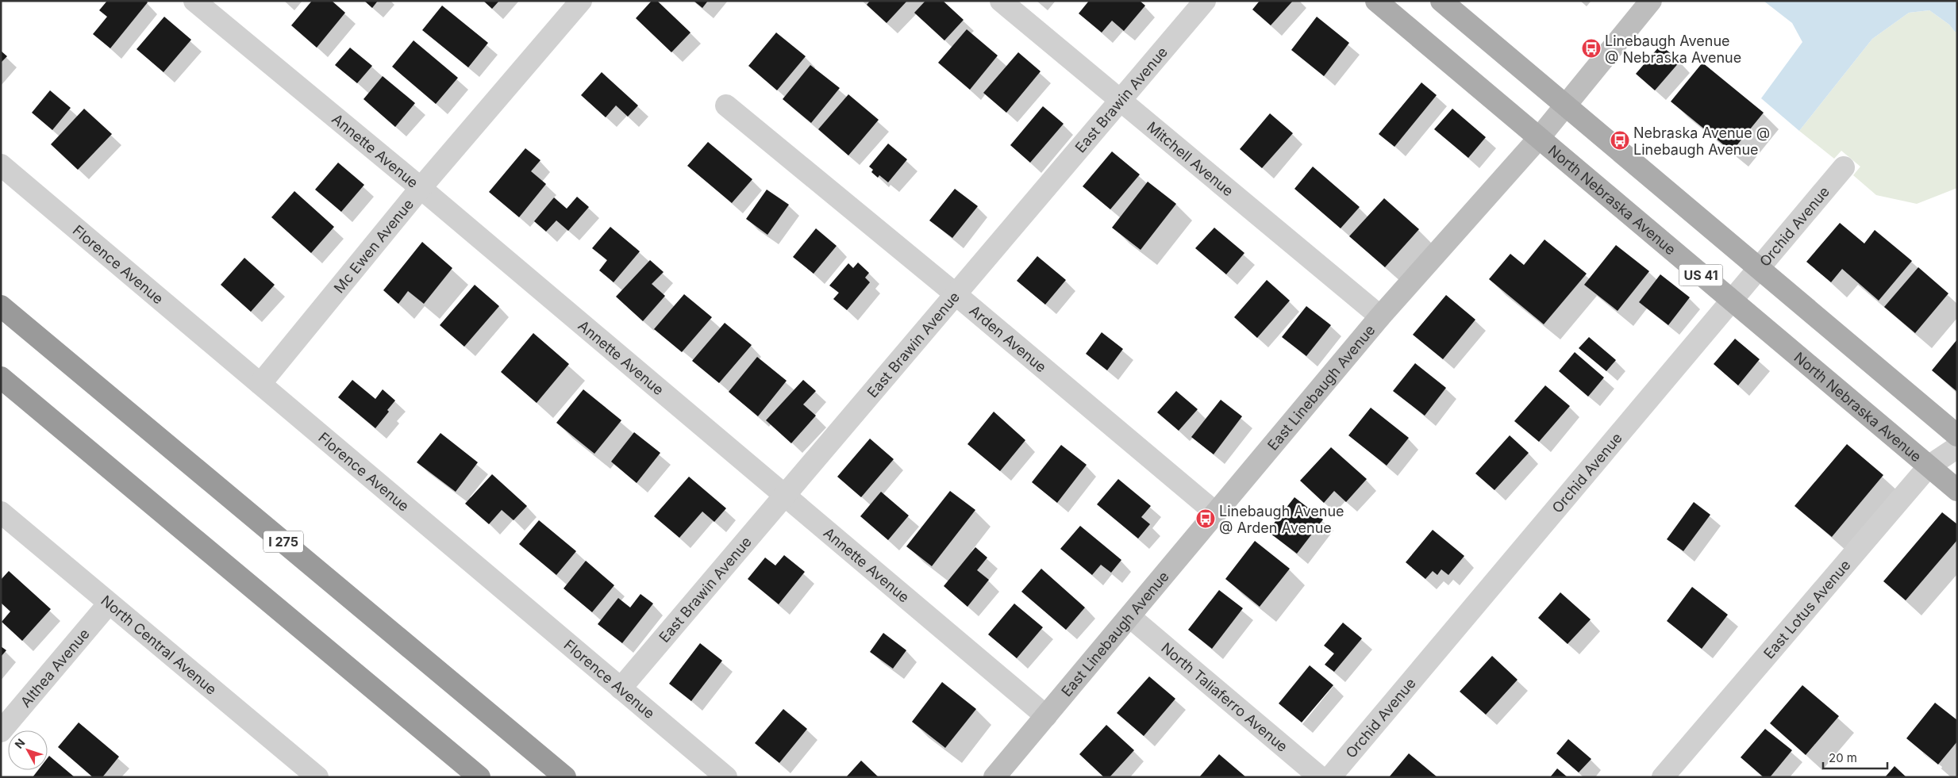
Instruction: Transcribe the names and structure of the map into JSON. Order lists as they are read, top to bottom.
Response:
{
  "streets": {
    "highway": ["I 275"],
    "main road": ["North Nebraska Avenue", "US 41"],
    "street": [
      "East Brawin Avenue",
      "Annette Avenue",
      "Mitchell Avenue",
      "Orchid Avenue",
      "Mc Ewen Avenue",
      "Florence Avenue",
      "Arden Avenue",
      "East Linebaugh Avenue",
      "East Lotus Avenue",
      "North Central Avenue",
      "Althea Avenue",
      "North Taliaferro Avenue"
    ]
  },
  "crossings": [
    ["East Brawin Avenue", "Annette Avenue"],
    ["East Brawin Avenue", "Mitchell Avenue"],
    ["East Brawin Avenue", "Florence Avenue"],
    ["East Brawin Avenue", "Arden Avenue"],
    ["Annette Avenue", "Mc Ewen Avenue"],
    ["Annette Avenue", "East Linebaugh Avenue"],
    ["Mitchell Avenue", "East Linebaugh Avenue"],
    ["North Nebraska Avenue", "Orchid Avenue"],
    ["North Nebraska Avenue", "East Linebaugh Avenue"],
    ["North Nebraska Avenue", "East Lotus Avenue"],
    ["Orchid Avenue", "US 41"],
    ["Mc Ewen Avenue", "Florence Avenue"],
    ["US 41", "East Linebaugh Avenue"],
    ["Arden Avenue", "East Linebaugh Avenue"],
    ["East Linebaugh Avenue", "North Taliaferro Avenue"],
    ["North Central Avenue", "Althea Avenue"]
  ],
  "places": {
    "bus stop": ["Linebaugh Avenue @ Nebraska Avenue", "Nebraska Avenue @ Linebaugh Avenue", "Linebaugh Avenue @ Arden Avenue"]
  },
  "scale_bar": "20 m",
  "north": "top left"
}
